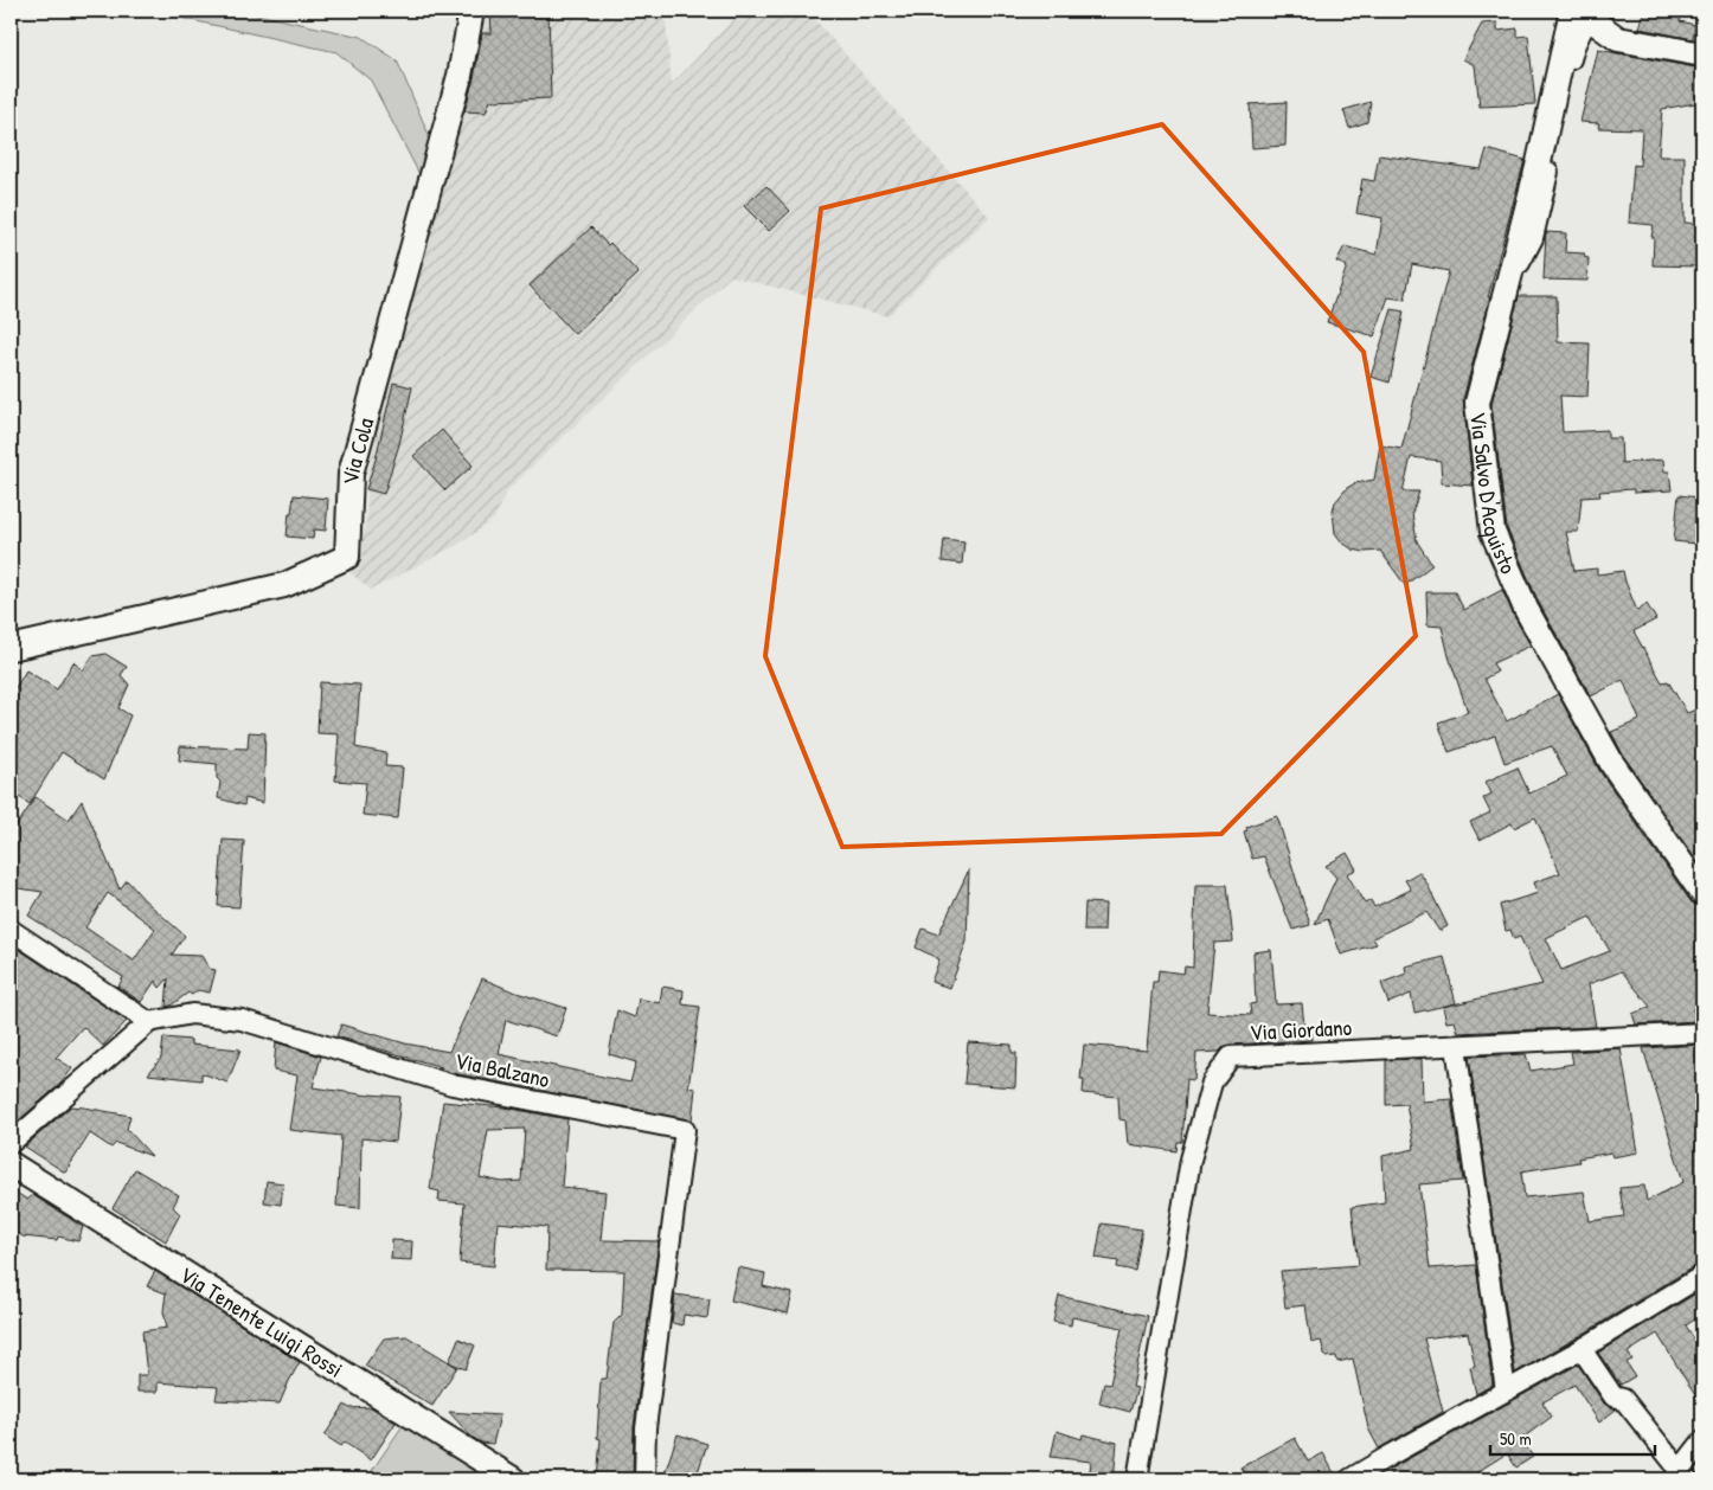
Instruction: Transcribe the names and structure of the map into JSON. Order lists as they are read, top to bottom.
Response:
{
  "streets": {
    "street": [
      "Via Cola",
      "Via Salvo D'Acquisto",
      "Via Giordano",
      "Via Balzano",
      "Via Tenente Luigi Rossi"
    ]
  },
  "scale_bar": "50 m"
}
